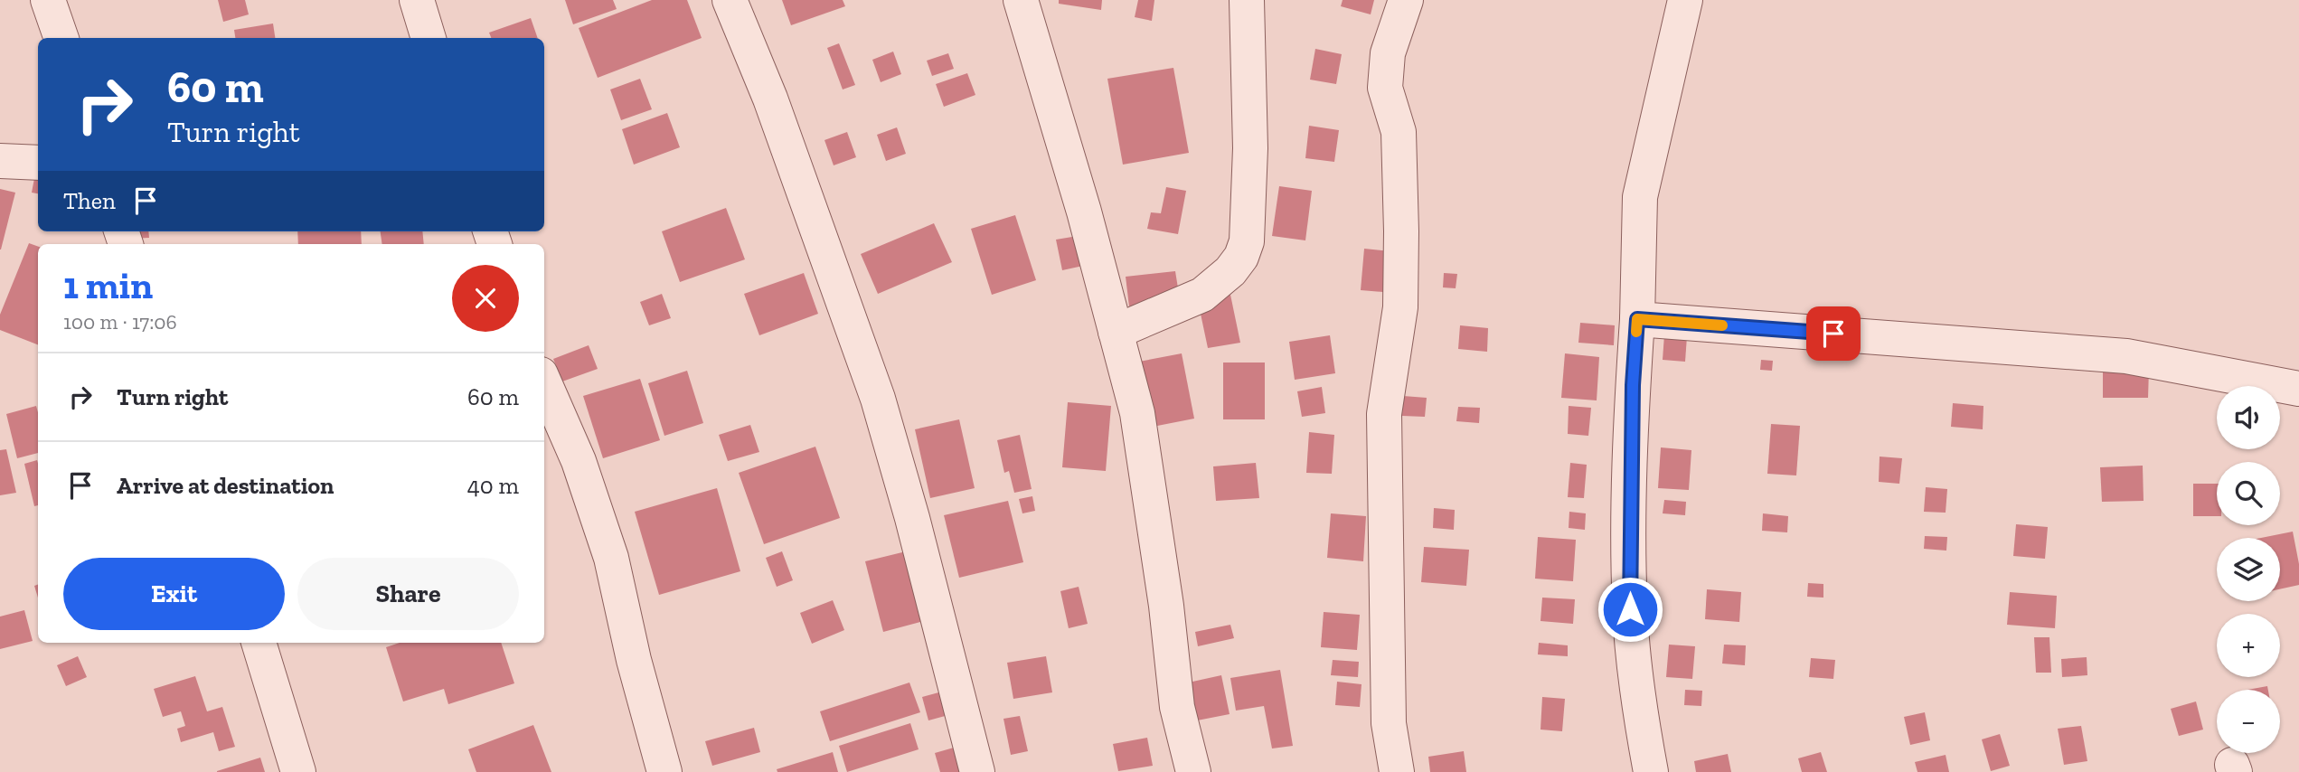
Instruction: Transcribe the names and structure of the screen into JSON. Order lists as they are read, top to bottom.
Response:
{
  "page": {
    "turn": ["60 m", "Turn right"],
    "then": "Then",
    "heading": ["1 min", "100 m · 17:06"],
    "list": [
      {
        "name": "Turn right",
        "value": "60 m"
      },
      {
        "name": "Arrive at destination",
        "value": "40 m"
      }
    ],
    "map_buttons": ["+", "−"],
    "buttons": ["Exit", "Share"]
  }
}
